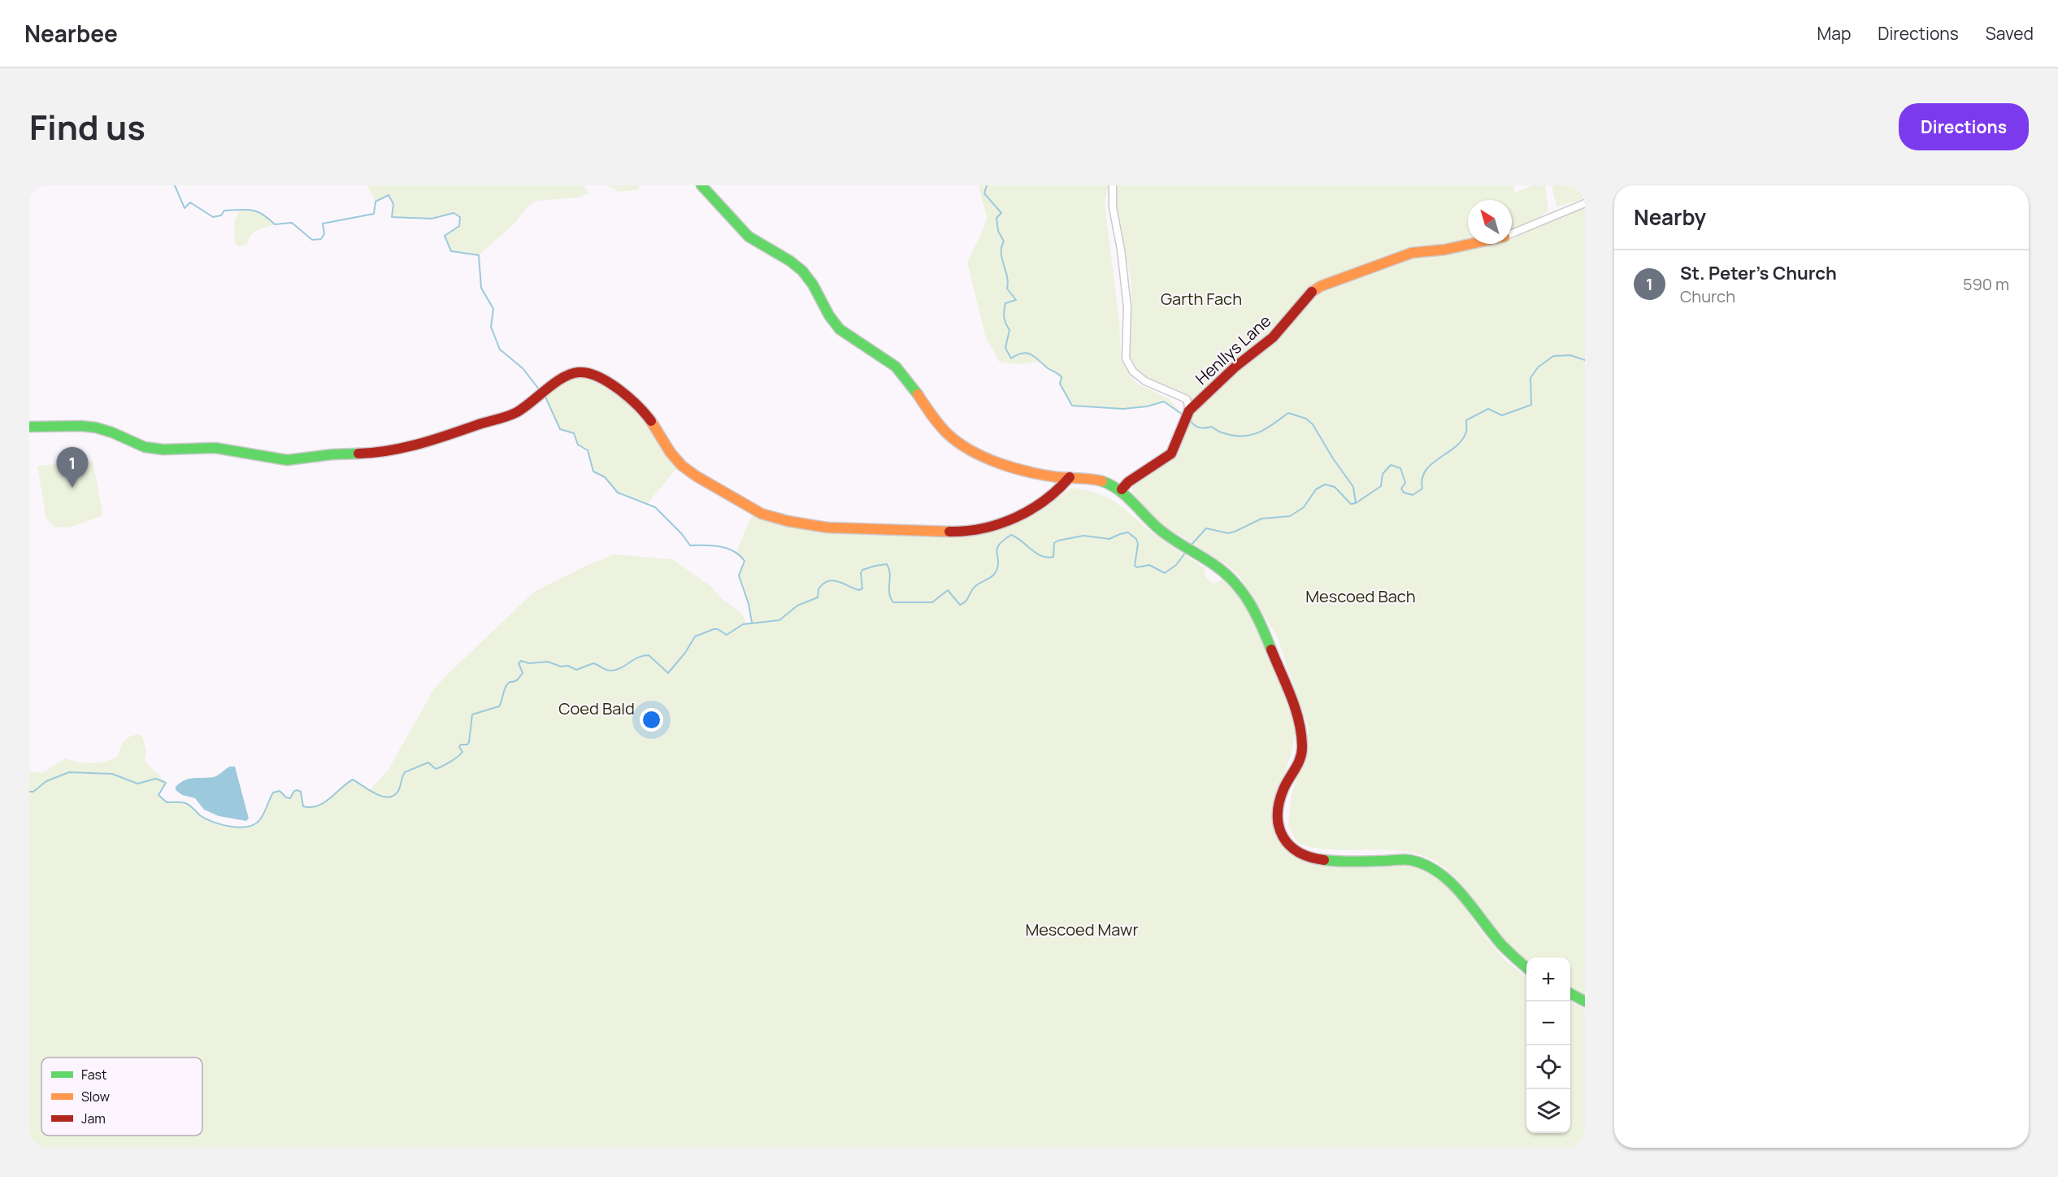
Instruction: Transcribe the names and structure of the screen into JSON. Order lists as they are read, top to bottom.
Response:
{
  "streets": {
    "street": ["Henllys Lane"]
  },
  "parks": [
    "Garth Fach",
    "Mescoed Bach",
    "Coed Bald",
    "Mescoed Mawr"
  ],
  "legend": ["Fast", "Slow", "Jam"],
  "north": "top left",
  "page": {
    "header": "Nearbee",
    "nav": ["Map", "Directions", "Saved"],
    "title": "Find us",
    "buttons": "Directions",
    "heading": "Nearby",
    "list": [
      {
        "mark": "1",
        "name": "St. Peter's Church",
        "note": "Church",
        "value": "590 m"
      }
    ],
    "pins": "1",
    "map_buttons": ["+", "−"]
  }
}
